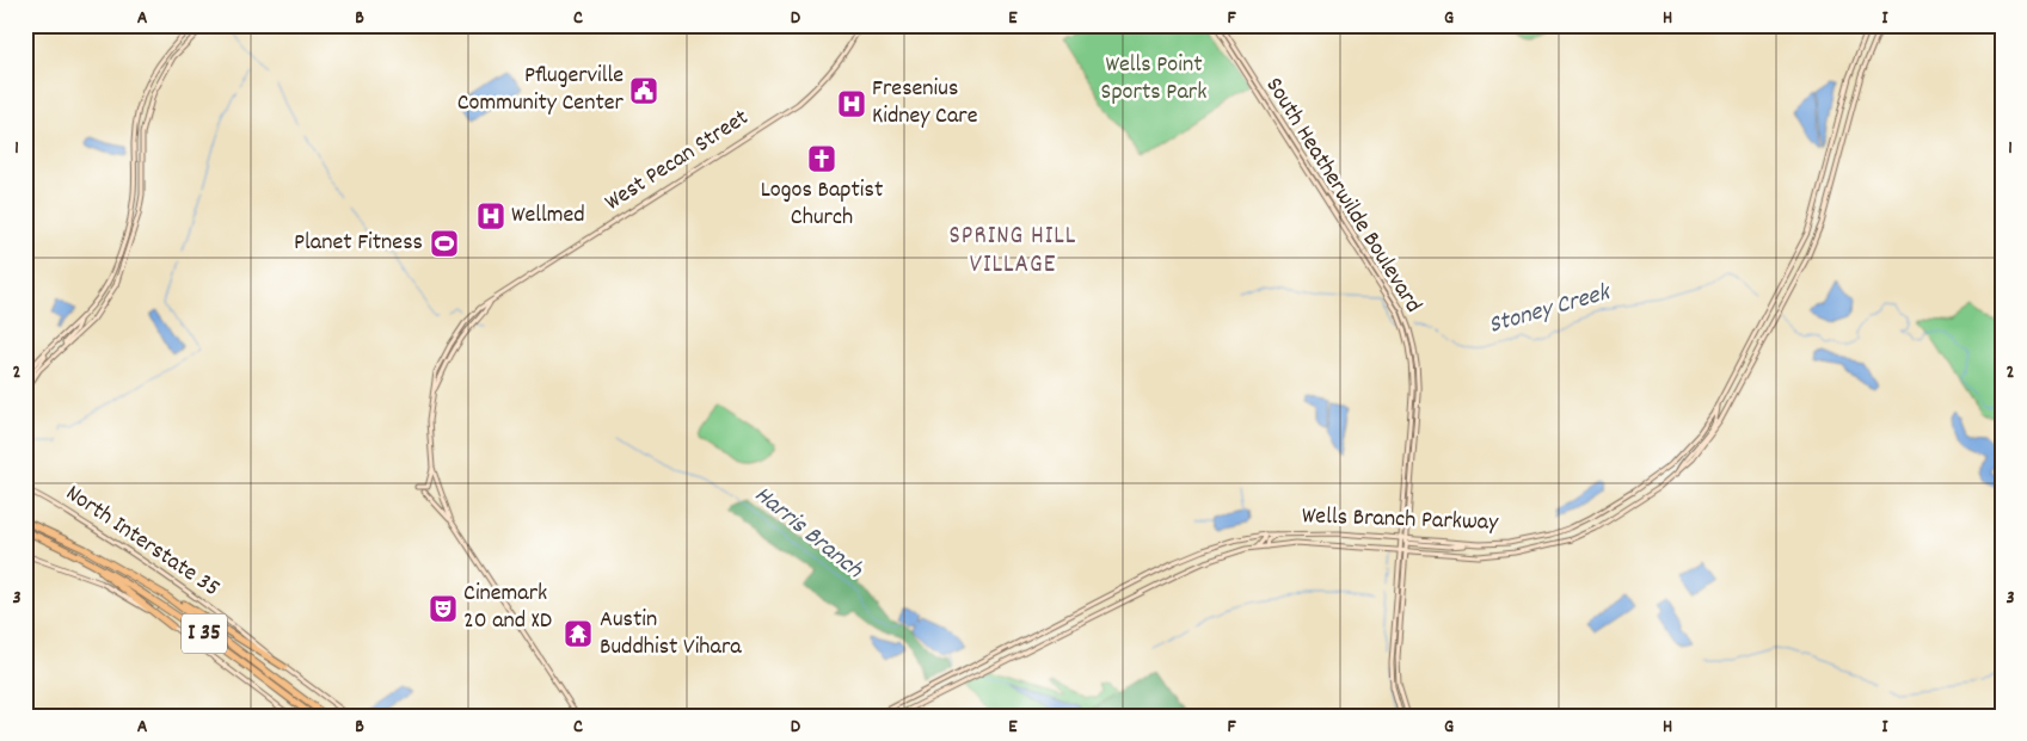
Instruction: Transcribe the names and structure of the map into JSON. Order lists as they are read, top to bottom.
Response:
{
  "streets": {
    "highway": ["I 35"],
    "main road": [
      "West Pecan Street",
      "South Heatherwilde Boulevard",
      "Wells Branch Parkway",
      "North Interstate 35"
    ]
  },
  "crossings": [
    ["South Heatherwilde Boulevard", "Wells Branch Parkway"]
  ],
  "districts": ["SPRING HILL VILLAGE"],
  "water": ["Stoney Creek", "Harris Branch"],
  "parks": ["Wells Point Sports Park"],
  "places": {
    "public building": ["Pflugerville Community Center"],
    "hospital": ["Fresenius Kidney Care", "Wellmed"],
    "church": ["Logos Baptist Church"],
    "sports": ["Planet Fitness"],
    "theatre": ["Cinemark 20 and XD"],
    "temple": ["Austin Buddhist Vihara"]
  },
  "grid": {
    "columns": [
      "A",
      "B",
      "C",
      "D",
      "E",
      "F",
      "G",
      "H",
      "I"
    ],
    "rows": ["1", "2", "3"]
  }
}
